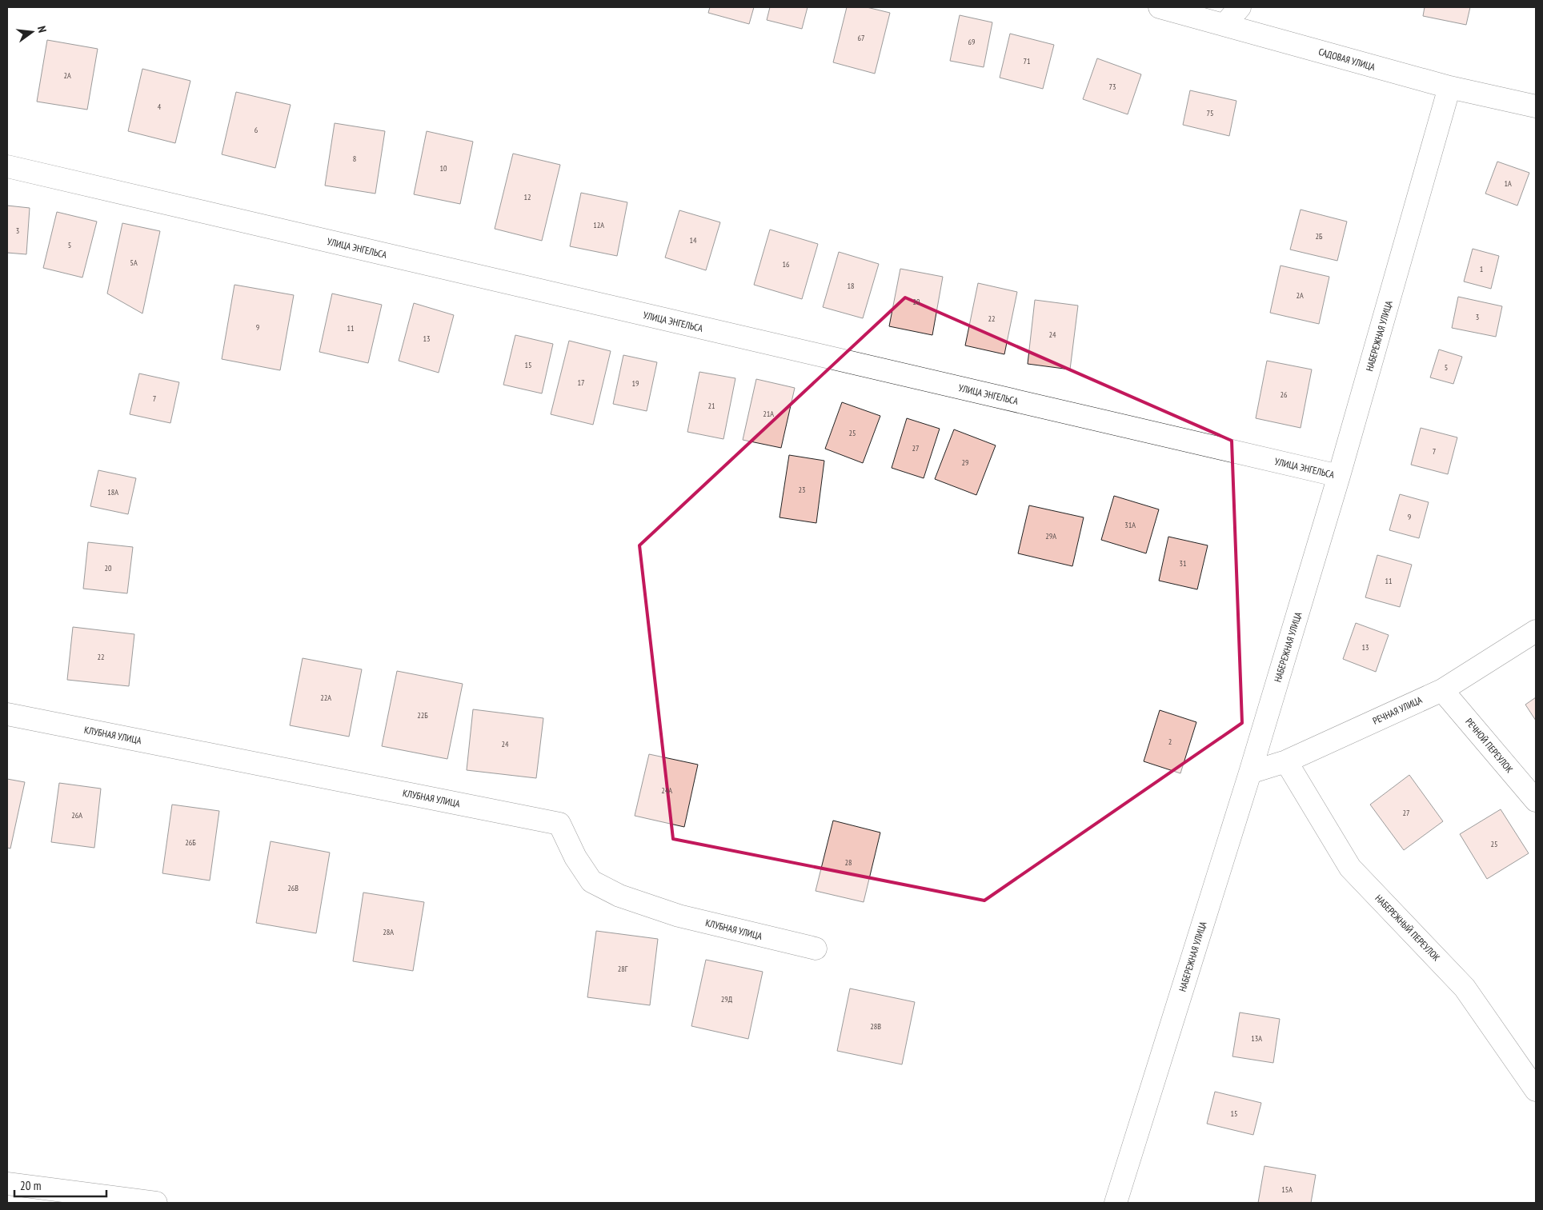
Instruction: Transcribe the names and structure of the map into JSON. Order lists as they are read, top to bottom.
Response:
{
  "streets": {
    "street": [
      "САДОВАЯ УЛИЦА",
      "УЛИЦА ЭНГЕЛЬСА",
      "НАБЕРЕЖНАЯ УЛИЦА",
      "РЕЧНАЯ УЛИЦА",
      "КЛУБНАЯ УЛИЦА",
      "РЕЧНОЙ ПЕРЕУЛОК",
      "НАБЕРЕЖНЫЙ ПЕРЕУЛОК"
    ]
  },
  "crossings": [
    ["САДОВАЯ УЛИЦА", "НАБЕРЕЖНАЯ УЛИЦА"],
    ["УЛИЦА ЭНГЕЛЬСА", "НАБЕРЕЖНАЯ УЛИЦА"],
    ["НАБЕРЕЖНАЯ УЛИЦА", "РЕЧНАЯ УЛИЦА"],
    ["РЕЧНАЯ УЛИЦА", "РЕЧНОЙ ПЕРЕУЛОК"],
    ["РЕЧНАЯ УЛИЦА", "НАБЕРЕЖНЫЙ ПЕРЕУЛОК"]
  ],
  "house_numbers": [
    "67",
    "69",
    "71",
    "2А",
    "73",
    "4",
    "75",
    "6",
    "8",
    "10",
    "1А",
    "12",
    "12А",
    "3",
    "2Б",
    "14",
    "5",
    "5А",
    "16",
    "1",
    "18",
    "2А",
    "20",
    "3",
    "22",
    "9",
    "11",
    "24",
    "13",
    "15",
    "5",
    "17",
    "19",
    "26",
    "7",
    "21",
    "21А",
    "25",
    "27",
    "7",
    "29",
    "23",
    "18А",
    "9",
    "31А",
    "29А",
    "31",
    "20",
    "11",
    "13",
    "22",
    "22А",
    "22Б",
    "2",
    "24",
    "24А",
    "27",
    "26А",
    "26Б",
    "25",
    "28",
    "26В",
    "28А",
    "28Г",
    "29Д",
    "28В",
    "13А",
    "15",
    "15А"
  ],
  "scale_bar": "20 m",
  "north": "right"
}
